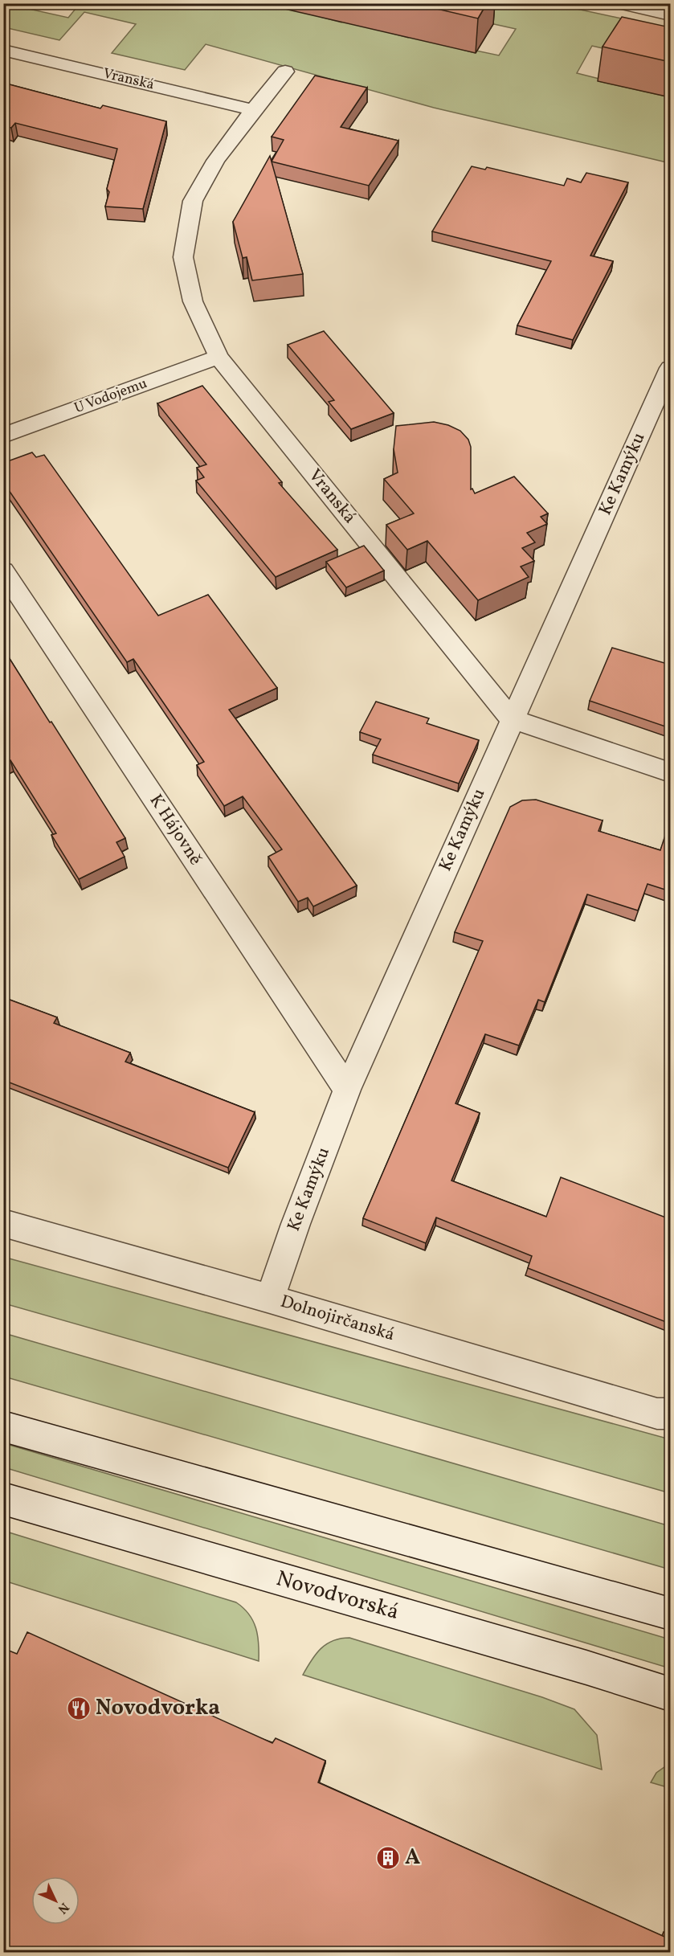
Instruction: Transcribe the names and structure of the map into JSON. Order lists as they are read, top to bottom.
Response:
{
  "streets": {
    "street": [
      "Vranská",
      "U Vodojemu",
      "Ke Kamýku",
      "K Hájovně",
      "Dolnojirčanská",
      "Novodvorská"
    ]
  },
  "crossings": [
    ["Vranská", "U Vodojemu"],
    ["Vranská", "Ke Kamýku"],
    ["Ke Kamýku", "K Hájovně"],
    ["Ke Kamýku", "Dolnojirčanská"]
  ],
  "places": {
    "restaurant": ["Novodvorka"],
    "building": ["A"]
  },
  "north": "bottom right"
}
